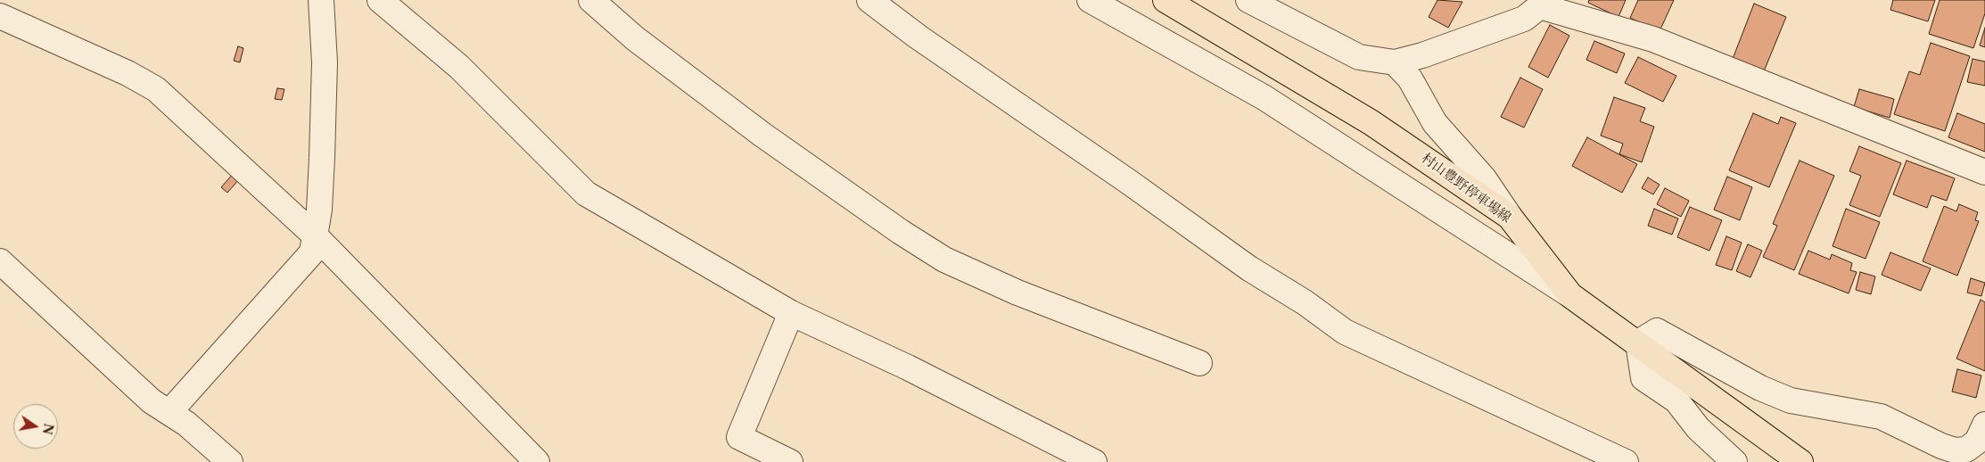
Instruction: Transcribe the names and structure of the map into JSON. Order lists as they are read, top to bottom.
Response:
{
  "streets": {
    "main road": ["村山豊野停車場線"]
  },
  "north": "right"
}
